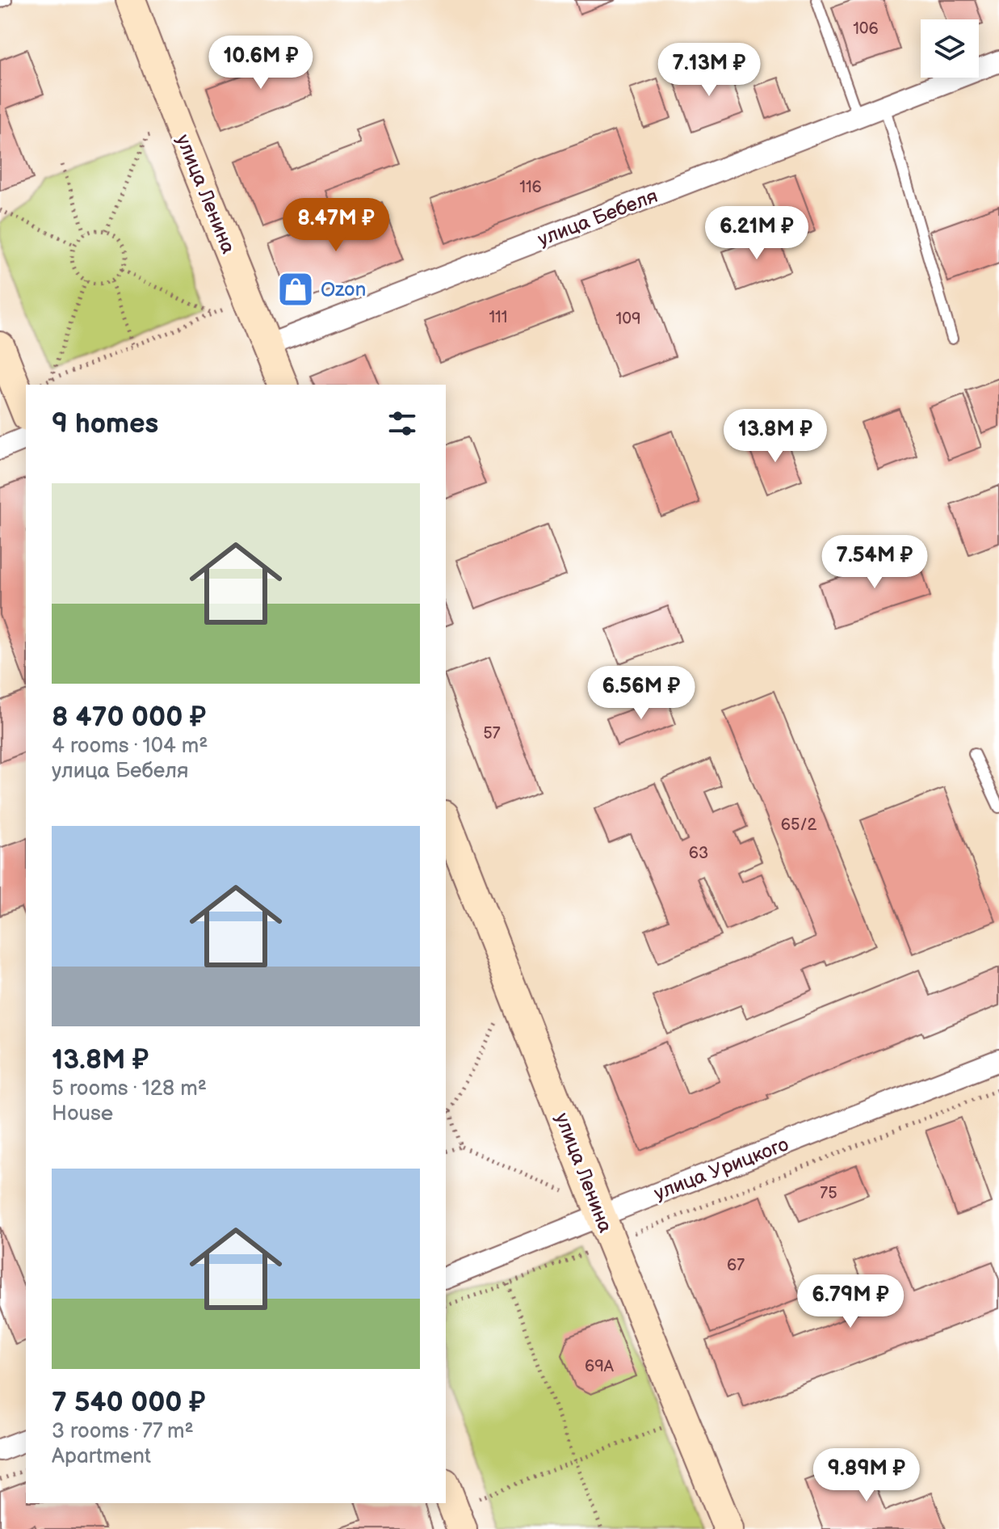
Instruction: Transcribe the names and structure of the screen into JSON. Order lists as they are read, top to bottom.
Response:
{
  "streets": {
    "street": ["улица Ленина", "улица Бебеля", "улица Урицкого"]
  },
  "crossings": [
    ["улица Ленина", "улица Бебеля"],
    ["улица Ленина", "улица Урицкого"]
  ],
  "places": {
    "shop": ["Ozon"]
  },
  "house_numbers": [
    "106",
    "116",
    "111",
    "109",
    "57",
    "65/2",
    "63",
    "75",
    "67",
    "69А"
  ],
  "page": {
    "price": [
      "10.6M ₽",
      "7.13M ₽",
      "8.47M ₽",
      "6.21M ₽",
      "13.8M ₽",
      "7.54M ₽",
      "6.56M ₽",
      "6.79M ₽",
      "9.89M ₽"
    ],
    "heading": "9 homes",
    "list": [
      {
        "name": "8 470 000 ₽",
        "note": "4 rooms · 104 m² · улица Бебеля"
      },
      {
        "name": "13.8M ₽",
        "note": "5 rooms · 128 m² · House"
      },
      {
        "name": "7 540 000 ₽",
        "note": "3 rooms · 77 m² · Apartment"
      }
    ]
  }
}
